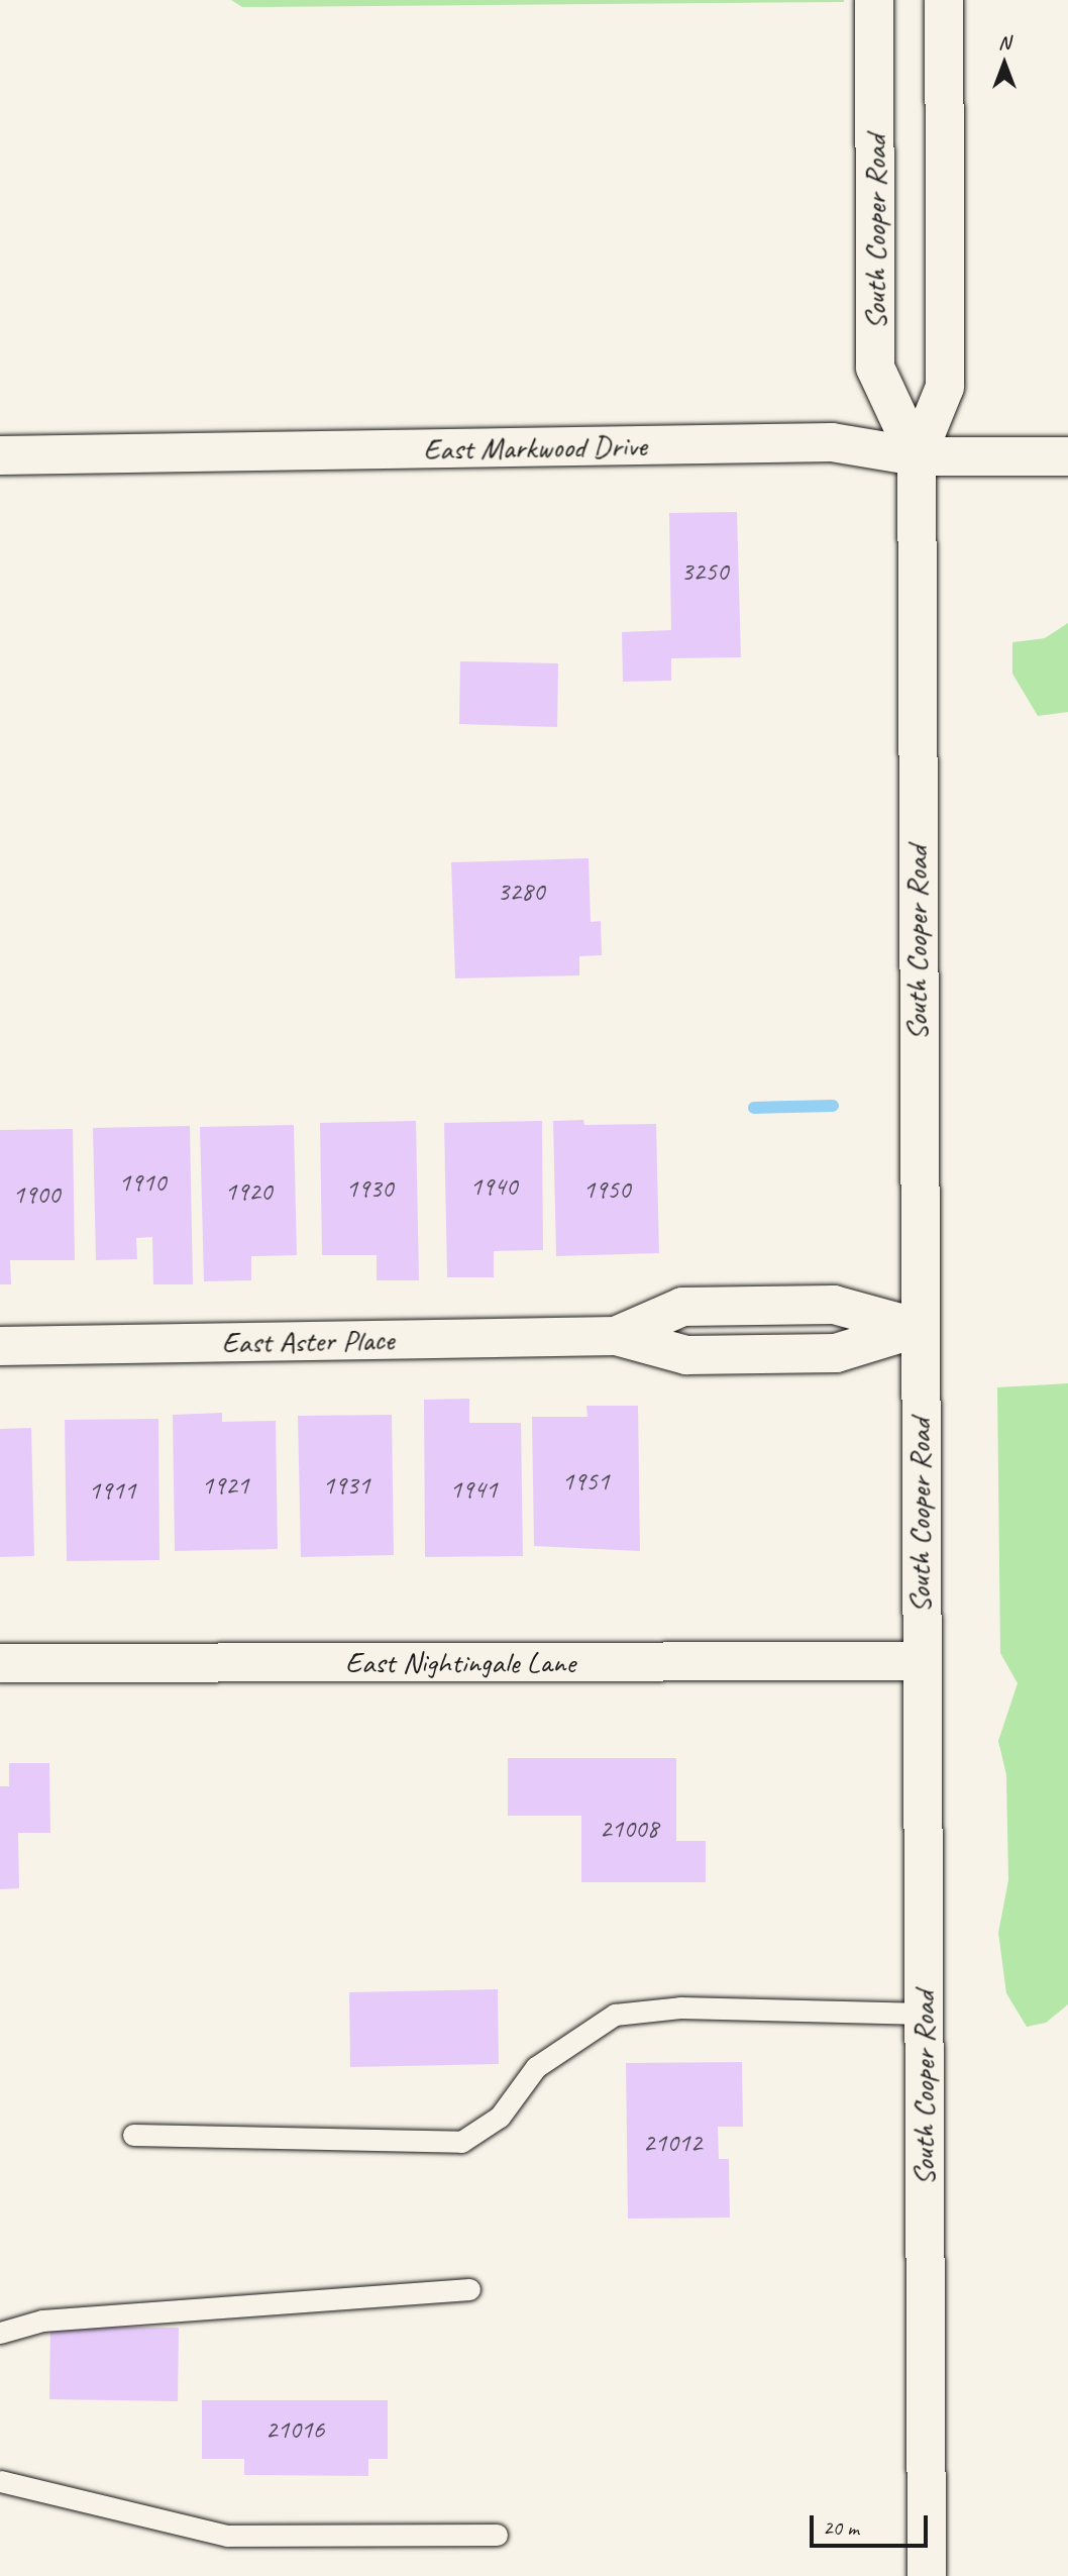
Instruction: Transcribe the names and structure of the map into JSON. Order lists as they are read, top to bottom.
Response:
{
  "streets": {
    "street": [
      "South Cooper Road",
      "East Markwood Drive",
      "East Aster Place",
      "East Nightingale Lane"
    ]
  },
  "crossings": [
    ["South Cooper Road", "East Markwood Drive"],
    ["South Cooper Road", "East Aster Place"],
    ["South Cooper Road", "East Nightingale Lane"]
  ],
  "house_numbers": [
    "3250",
    "3280",
    "1910",
    "1940",
    "1930",
    "1950",
    "1920",
    "1900",
    "1951",
    "1921",
    "1931",
    "1941",
    "1911",
    "21008",
    "21012",
    "21016"
  ],
  "scale_bar": "20 m",
  "north": "top"
}
